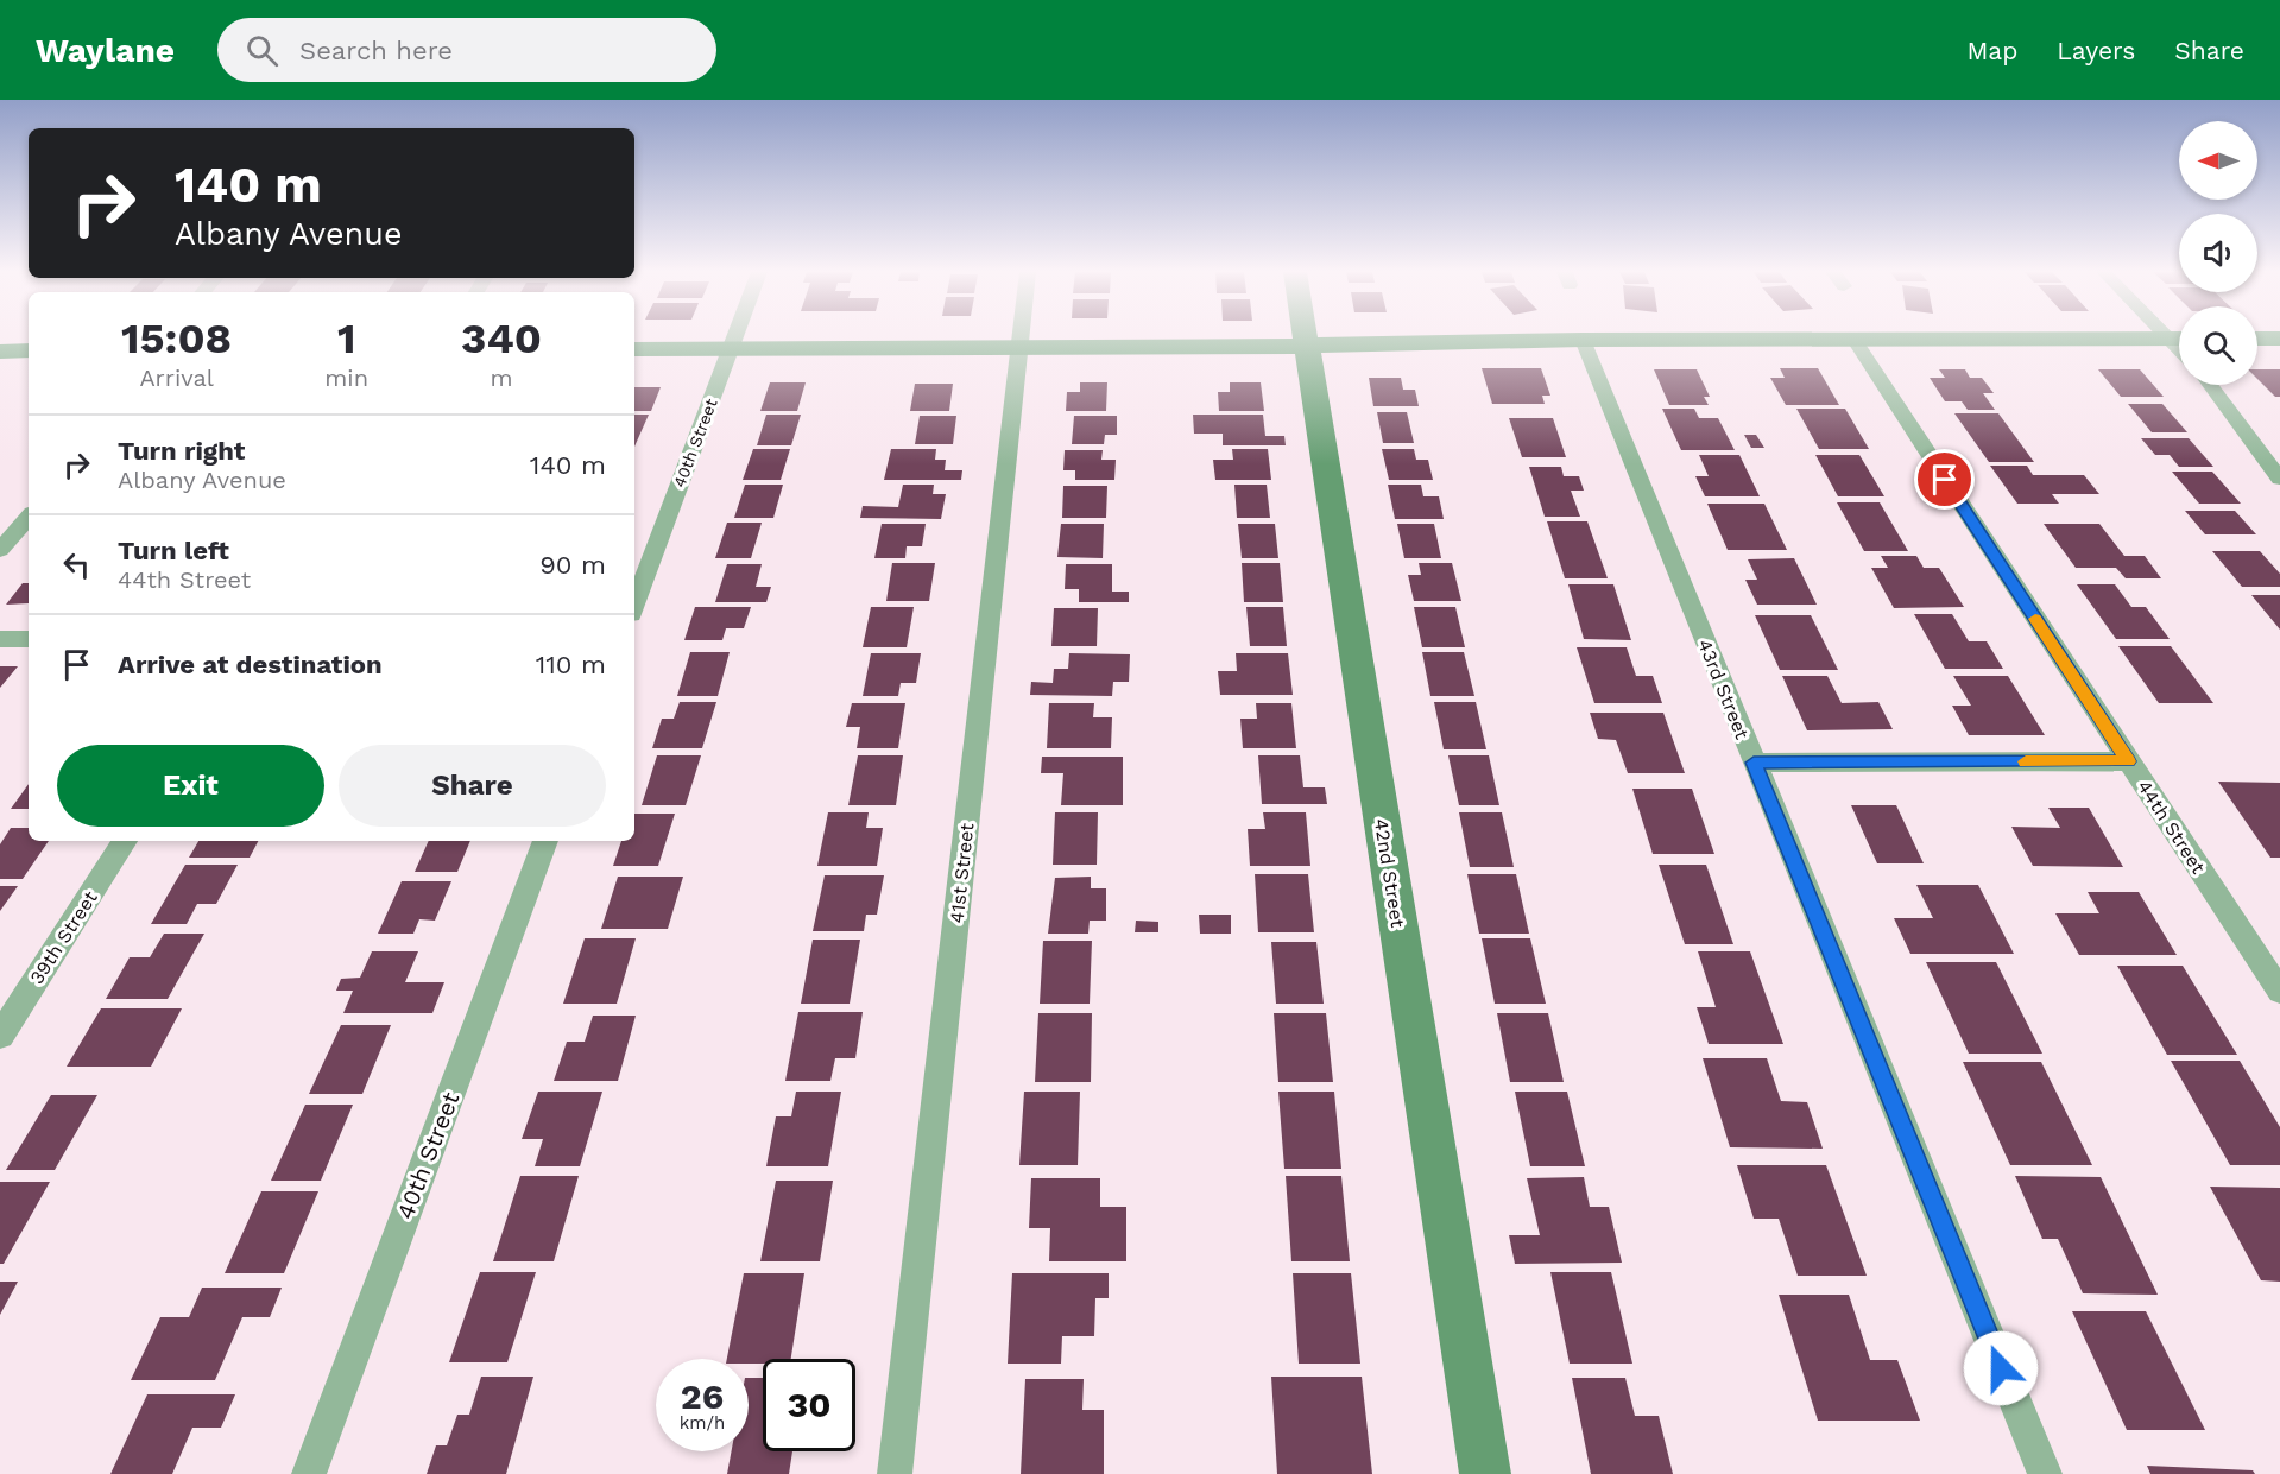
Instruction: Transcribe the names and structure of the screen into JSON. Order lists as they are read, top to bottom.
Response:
{
  "streets": {
    "main road": ["42nd Street"],
    "street": [
      "40th Street",
      "43rd Street",
      "44th Street",
      "41st Street",
      "39th Street"
    ]
  },
  "north": "left",
  "page": {
    "header": "Waylane",
    "search": "Search here",
    "nav": ["Map", "Layers", "Share"],
    "turn": ["140 m", "Albany Avenue"],
    "eta": [
      "15:08",
      "Arrival",
      "1",
      "min",
      "340",
      "m"
    ],
    "list": [
      {
        "name": "Turn right",
        "note": "Albany Avenue",
        "value": "140 m"
      },
      {
        "name": "Turn left",
        "note": "44th Street",
        "value": "90 m"
      },
      {
        "name": "Arrive at destination",
        "value": "110 m"
      }
    ],
    "buttons": ["Exit", "Share"],
    "speed": "26 km/h",
    "limit": "30"
  }
}
